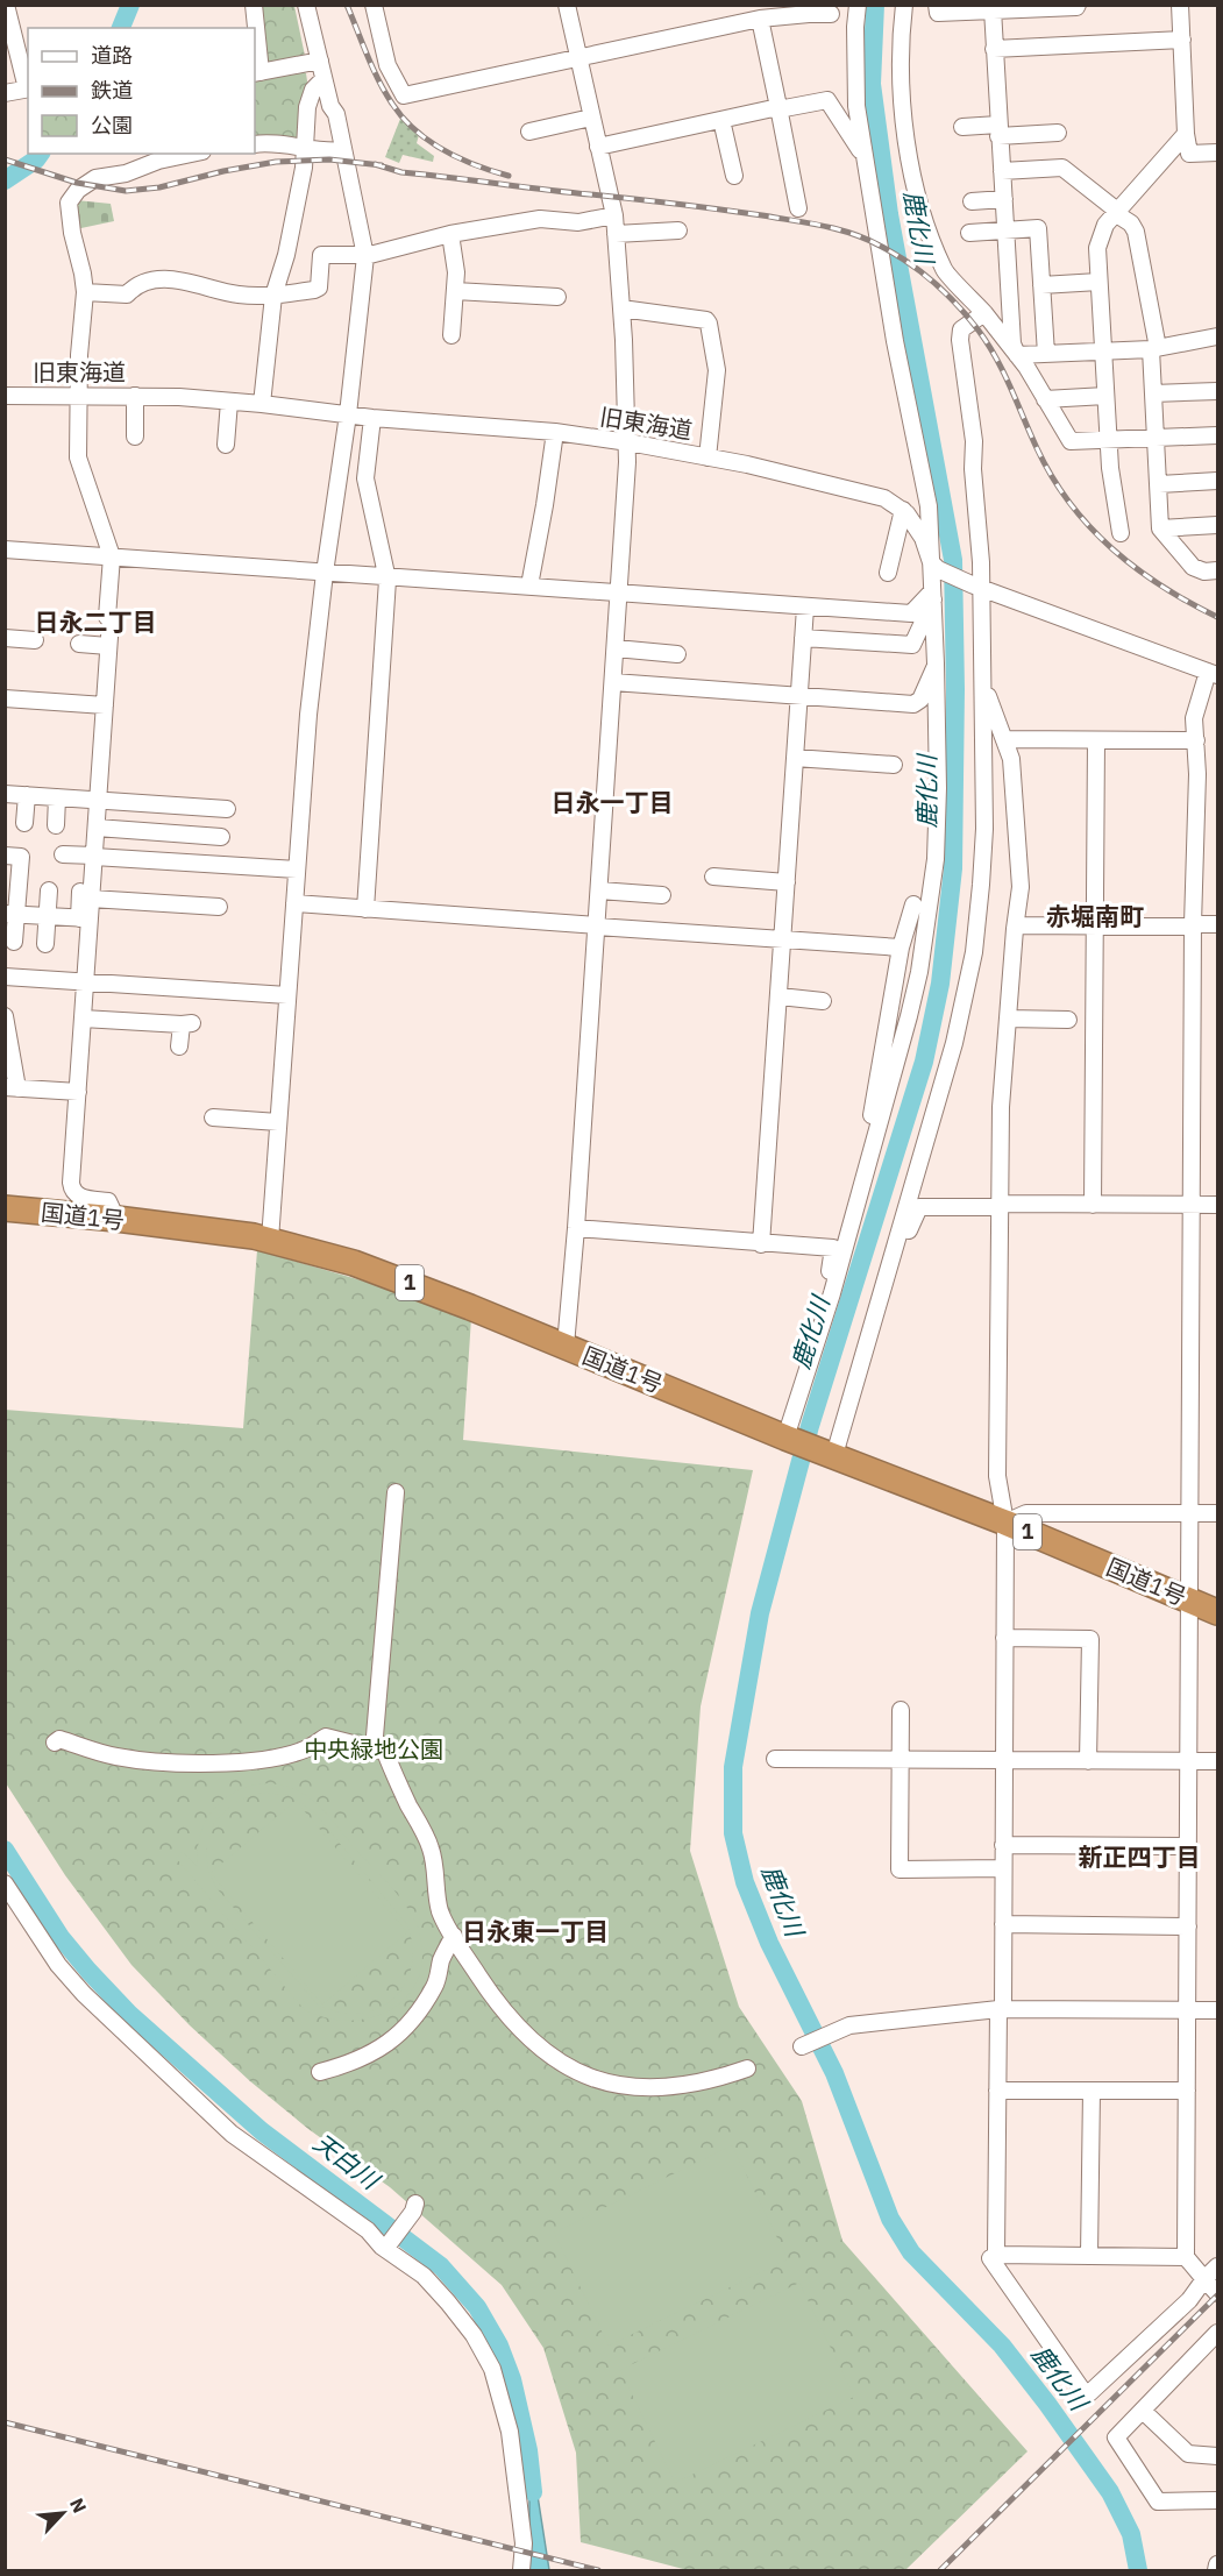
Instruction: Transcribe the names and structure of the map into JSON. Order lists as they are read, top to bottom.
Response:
{
  "streets": {
    "highway": ["国道1号", "1"],
    "street": ["旧東海道"]
  },
  "districts": [
    "日永二丁目",
    "日永一丁目",
    "赤堀南町",
    "新正四丁目",
    "日永東一丁目"
  ],
  "water": ["鹿化川", "天白川"],
  "parks": ["中央緑地公園"],
  "legend": ["道路", "鉄道", "公園"],
  "north": "top right"
}
